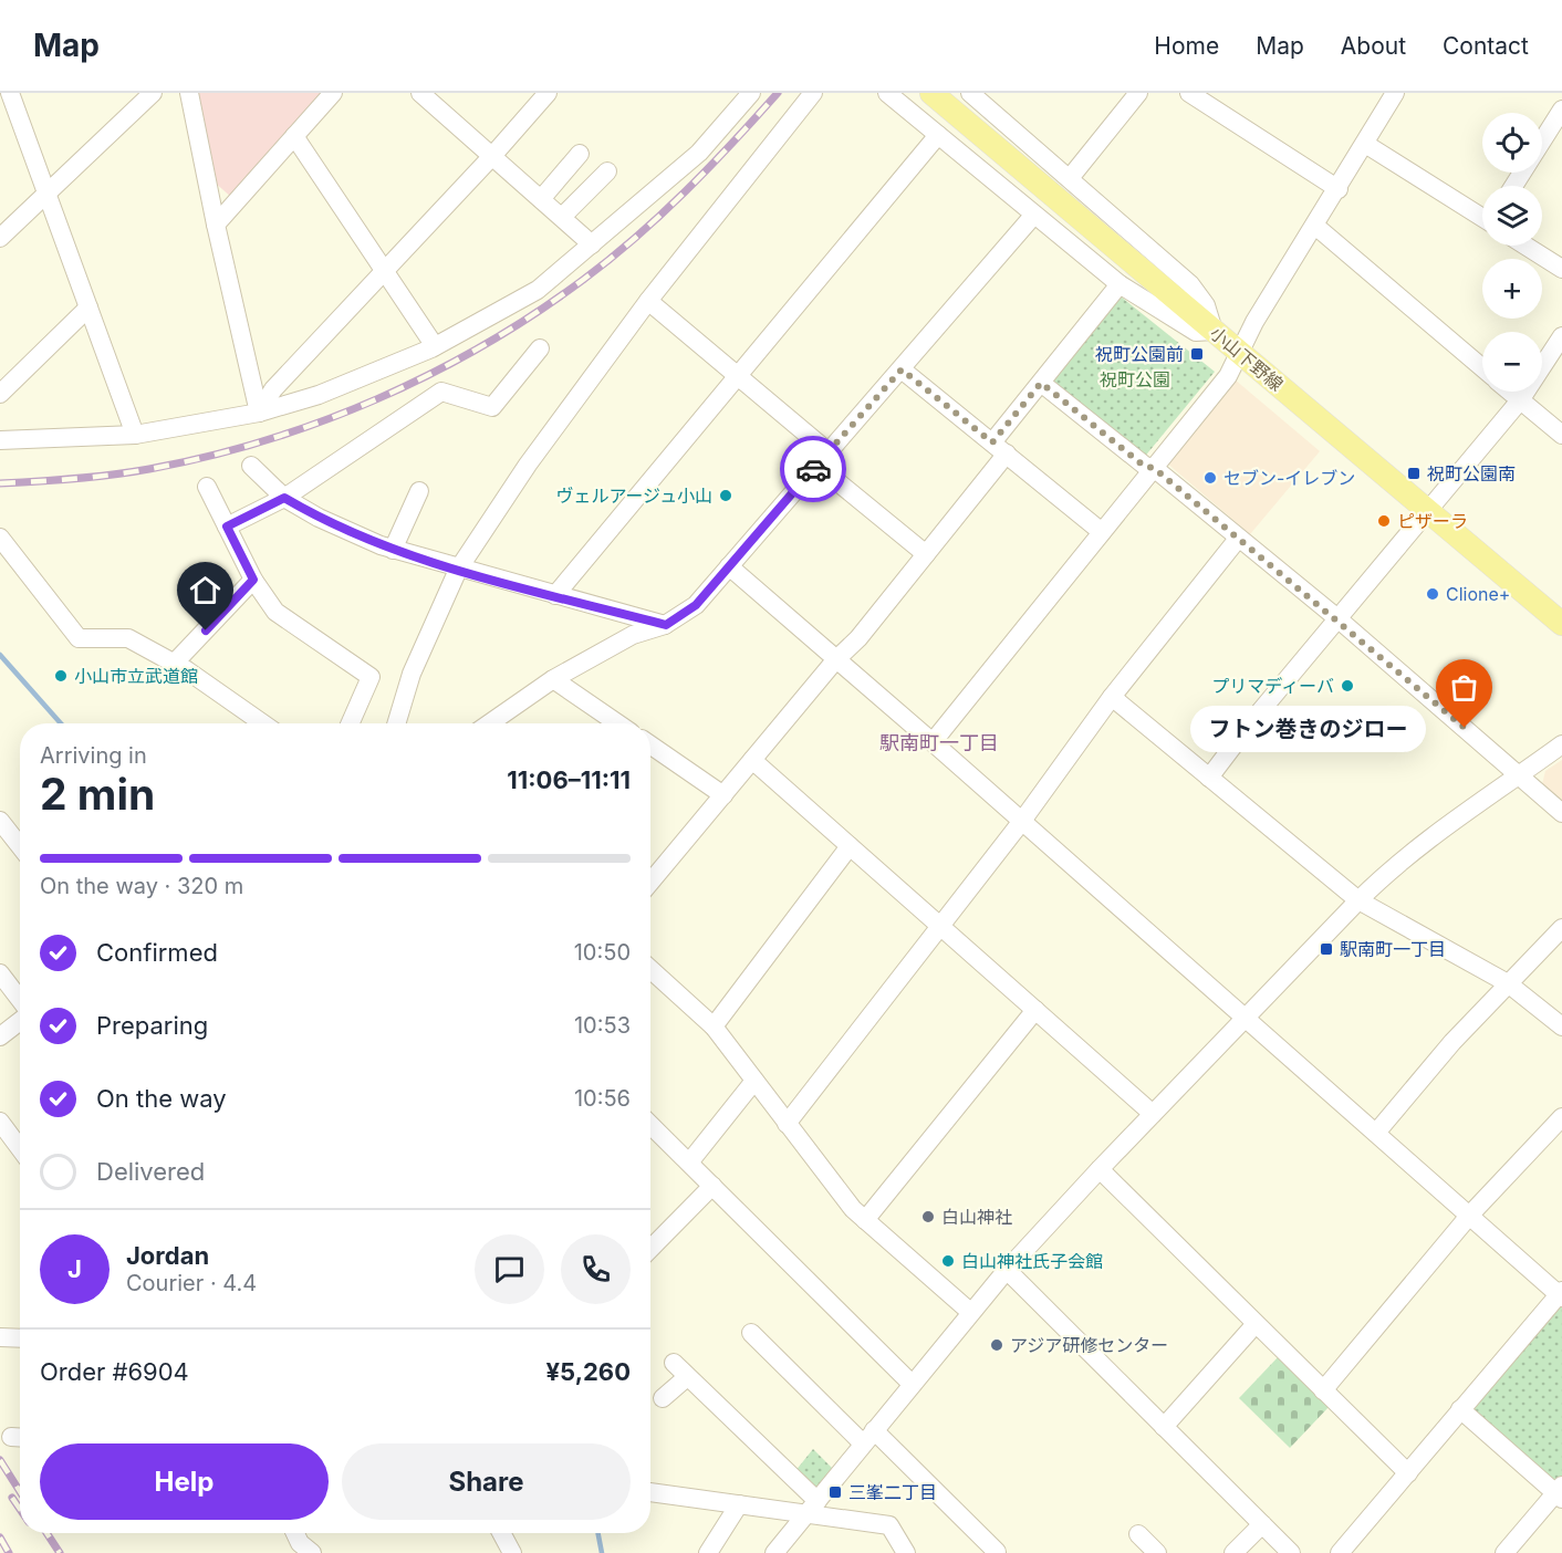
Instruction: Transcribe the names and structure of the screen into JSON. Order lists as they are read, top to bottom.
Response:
{
  "streets": {
    "main road": ["小山下野線"]
  },
  "districts": ["駅南町一丁目"],
  "parks": ["祝町公園"],
  "places": {
    "transit": [
      "祝町公園前",
      "祝町公園南",
      "駅南町一丁目",
      "三峯二丁目"
    ],
    "other": [
      "セブン-イレブン",
      "ヴェルアージュ小山",
      "ピザーラ",
      "Clione+",
      "小山市立武道館",
      "プリマディーバ",
      "フトン巻きのジロー",
      "白山神社",
      "白山神社氏子会館",
      "アジア研修センター"
    ]
  },
  "page": {
    "header": "Map",
    "nav": [
      "Home",
      "Map",
      "About",
      "Contact"
    ],
    "map_buttons": ["+", "−"],
    "bubble": "フトン巻きのジロー",
    "heading": ["2 min", "Arriving in", "11:06–11:11"],
    "panel": [
      "Jordan",
      "Courier · 4.4",
      "Order #6904",
      "¥5,260"
    ],
    "bar": "On the way · 320 m",
    "list": [
      ["Confirmed", "10:50"],
      ["Preparing", "10:53"],
      ["On the way", "10:56"],
      "Delivered"
    ],
    "round": "J",
    "buttons": ["Help", "Share"]
  }
}
